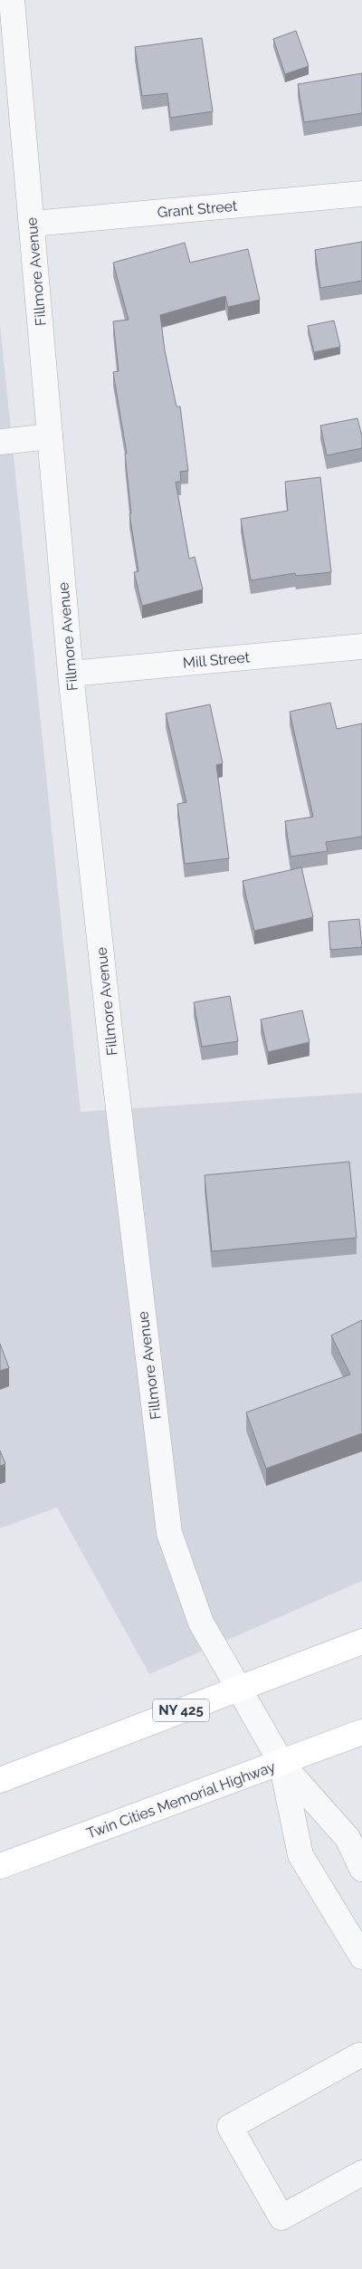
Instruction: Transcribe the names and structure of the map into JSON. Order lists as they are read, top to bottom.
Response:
{
  "streets": {
    "main road": ["NY 425", "Twin Cities Memorial Highway"],
    "street": ["Grant Street", "Fillmore Avenue", "Mill Street"]
  },
  "crossings": [
    ["Grant Street", "Fillmore Avenue"],
    ["Fillmore Avenue", "Mill Street"],
    ["Fillmore Avenue", "NY 425"],
    ["Fillmore Avenue", "Twin Cities Memorial Highway"]
  ]
}
